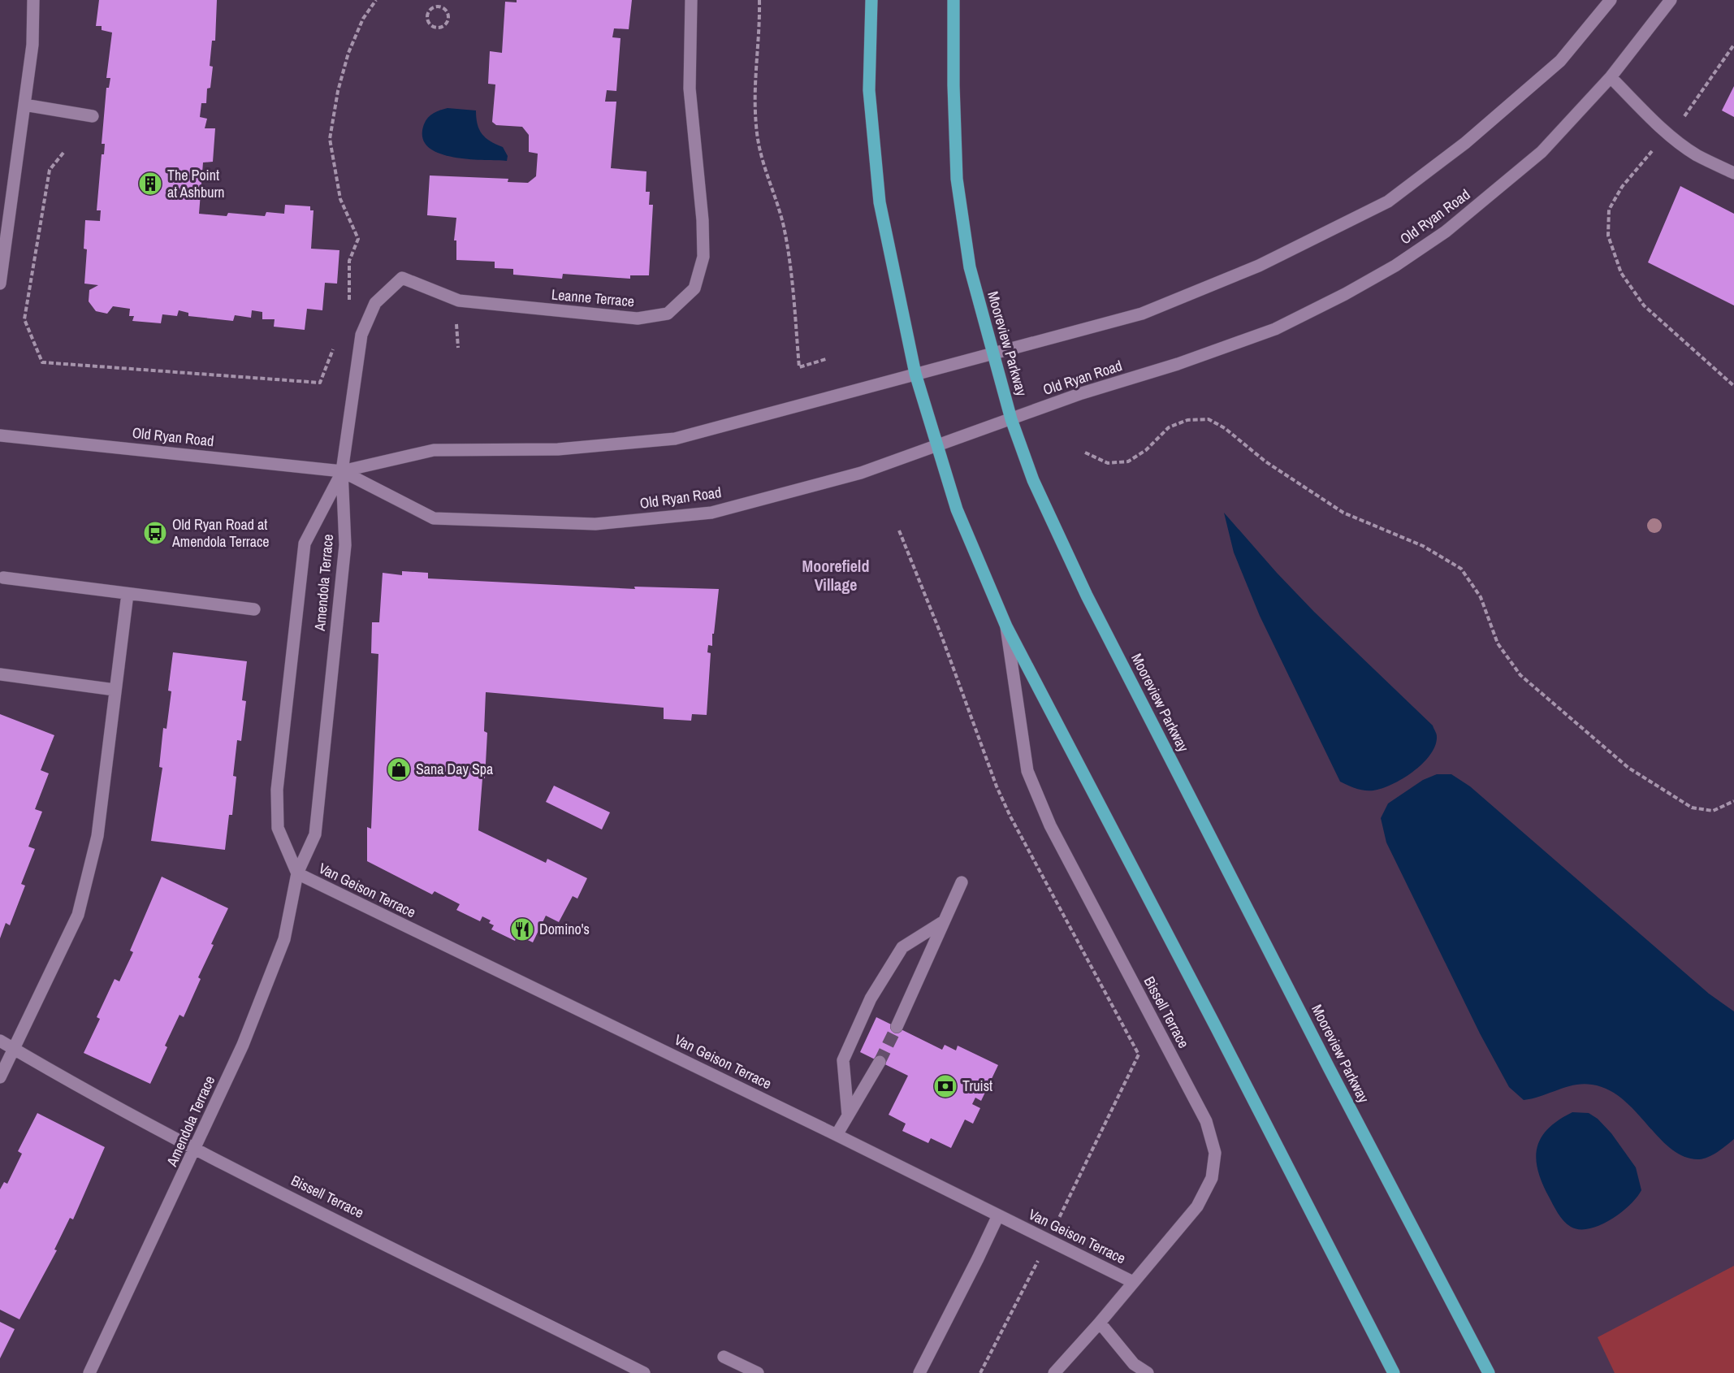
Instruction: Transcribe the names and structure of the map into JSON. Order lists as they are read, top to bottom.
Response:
{
  "streets": {
    "main road": ["Mooreview Parkway"],
    "street": [
      "Old Ryan Road",
      "Leanne Terrace",
      "Amendola Terrace",
      "Van Geison Terrace",
      "Bissell Terrace"
    ]
  },
  "crossings": [
    ["Old Ryan Road", "Leanne Terrace"],
    ["Old Ryan Road", "Mooreview Parkway"],
    ["Old Ryan Road", "Amendola Terrace"],
    ["Leanne Terrace", "Amendola Terrace"],
    ["Amendola Terrace", "Van Geison Terrace"],
    ["Amendola Terrace", "Bissell Terrace"],
    ["Van Geison Terrace", "Bissell Terrace"]
  ],
  "districts": ["Moorefield Village"],
  "places": {
    "building": ["The Point at Ashburn"],
    "bus stop": ["Old Ryan Road at Amendola Terrace"],
    "shop": ["Sana Day Spa"],
    "restaurant": ["Domino's"],
    "bank": ["Truist"]
  }
}
